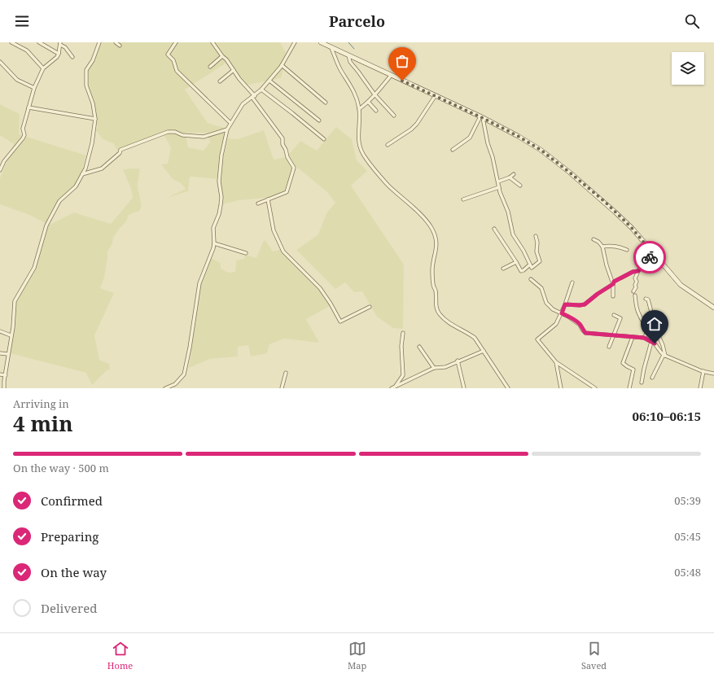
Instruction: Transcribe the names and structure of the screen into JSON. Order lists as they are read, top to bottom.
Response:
{
  "page": {
    "header": "Parcelo",
    "heading": ["4 min", "Arriving in", "06:10–06:15"],
    "bar": "On the way · 500 m",
    "list": [
      ["Confirmed", "05:39"],
      ["Preparing", "05:45"],
      ["On the way", "05:48"],
      "Delivered"
    ],
    "tabs": ["Home", "Map", "Saved"]
  }
}
